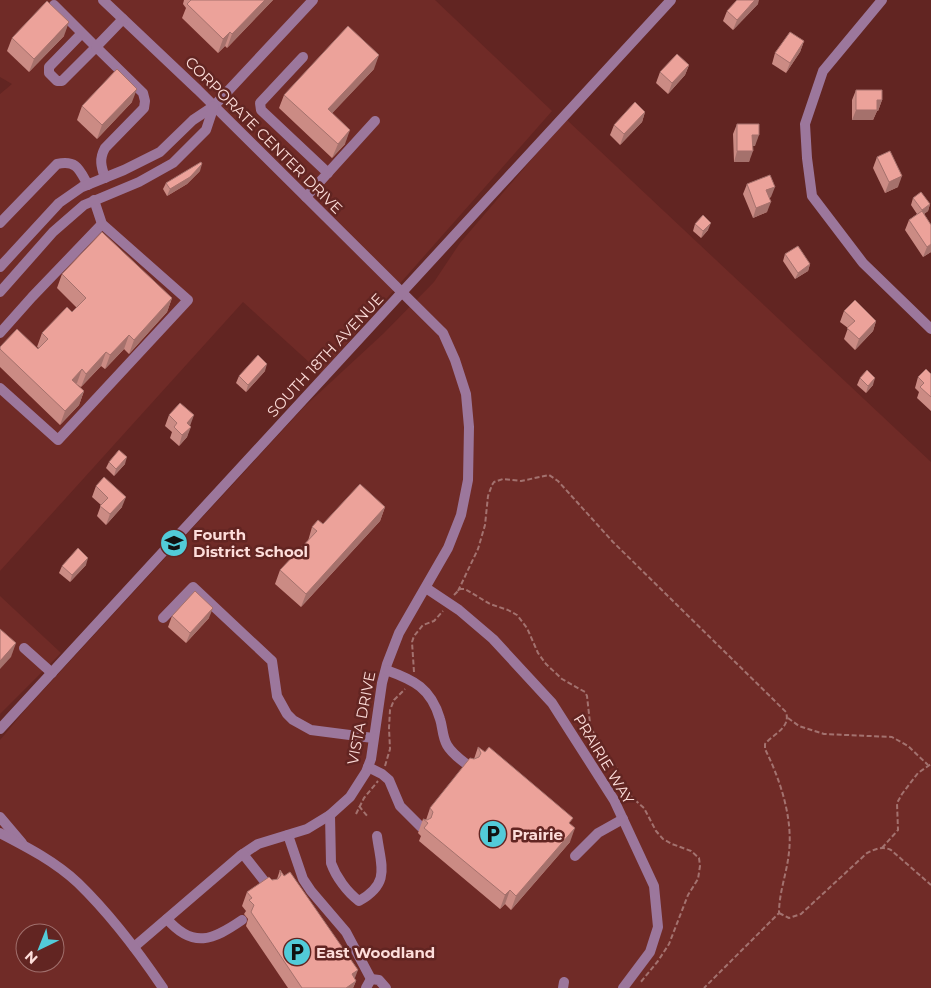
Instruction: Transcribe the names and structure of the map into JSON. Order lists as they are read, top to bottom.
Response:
{
  "streets": {
    "street": [
      "CORPORATE CENTER DRIVE",
      "SOUTH 18TH AVENUE",
      "VISTA DRIVE",
      "PRAIRIE WAY"
    ]
  },
  "crossings": [
    ["CORPORATE CENTER DRIVE", "SOUTH 18TH AVENUE"],
    ["CORPORATE CENTER DRIVE", "VISTA DRIVE"],
    ["SOUTH 18TH AVENUE", "VISTA DRIVE"],
    ["VISTA DRIVE", "PRAIRIE WAY"]
  ],
  "places": {
    "school or university": ["Fourth District School"],
    "parking": ["Prairie", "East Woodland"]
  },
  "north": "bottom left"
}
